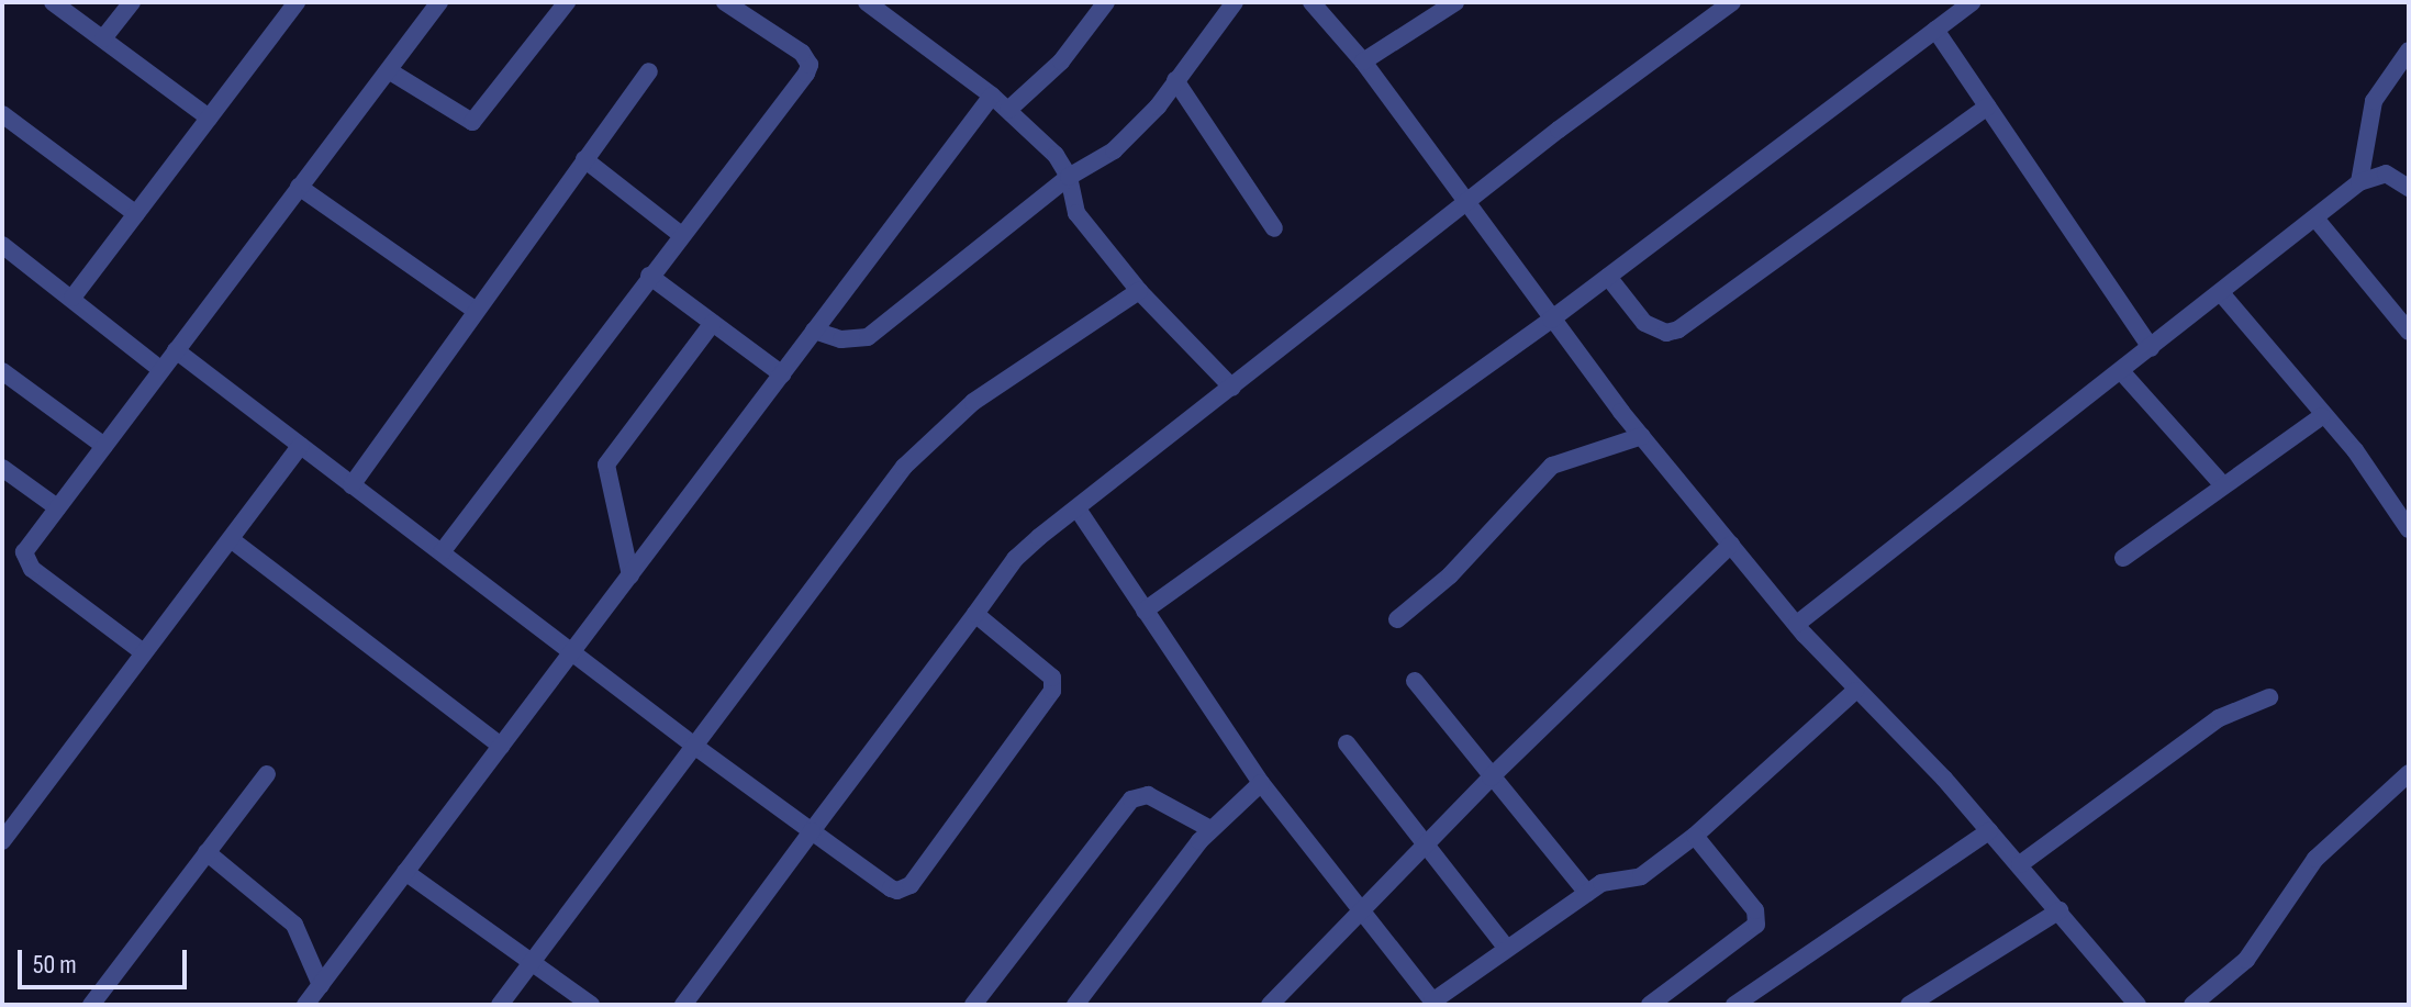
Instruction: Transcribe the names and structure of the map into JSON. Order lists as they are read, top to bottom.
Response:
{
  "scale_bar": "50 m"
}
